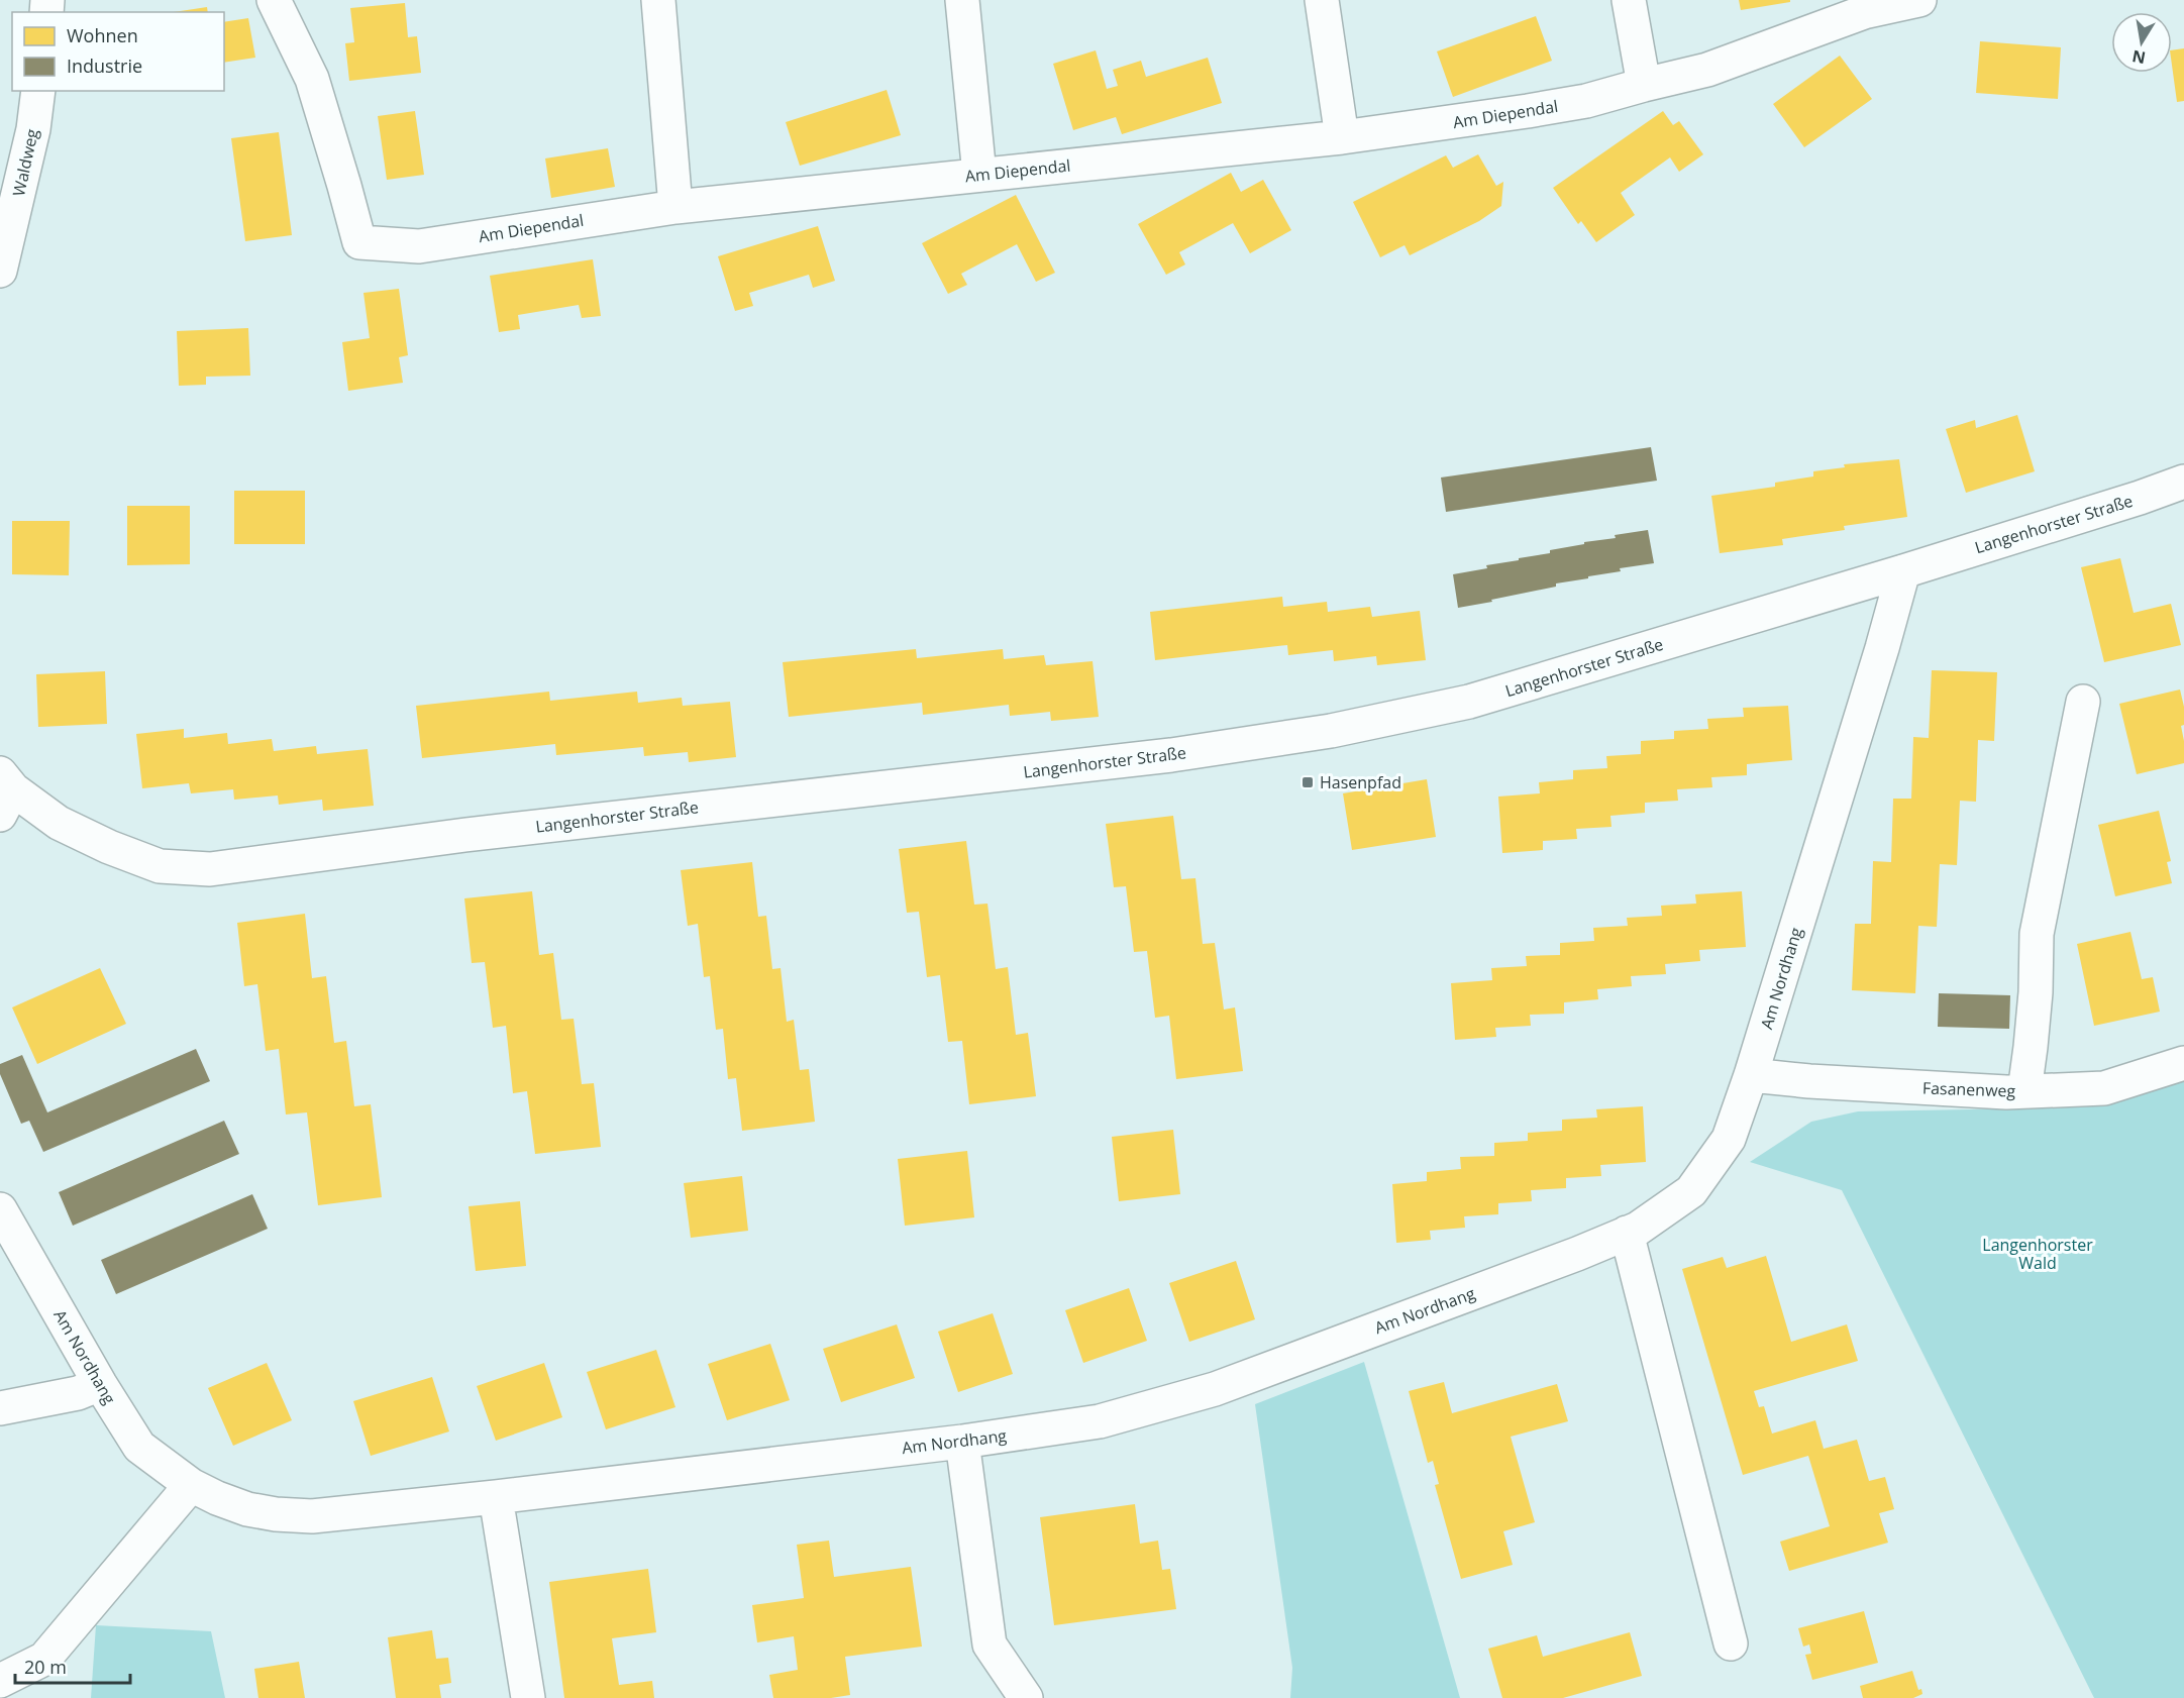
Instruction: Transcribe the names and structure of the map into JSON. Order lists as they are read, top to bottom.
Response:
{
  "streets": {
    "street": [
      "Am Diependal",
      "Waldweg",
      "Langenhorster Straße",
      "Am Nordhang",
      "Fasanenweg"
    ]
  },
  "crossings": [
    ["Langenhorster Straße", "Am Nordhang"],
    ["Am Nordhang", "Fasanenweg"]
  ],
  "parks": ["Langenhorster Wald"],
  "places": {
    "transit": ["Hasenpfad"]
  },
  "legend": ["Wohnen", "Industrie"],
  "scale_bar": "20 m",
  "north": "bottom"
}
